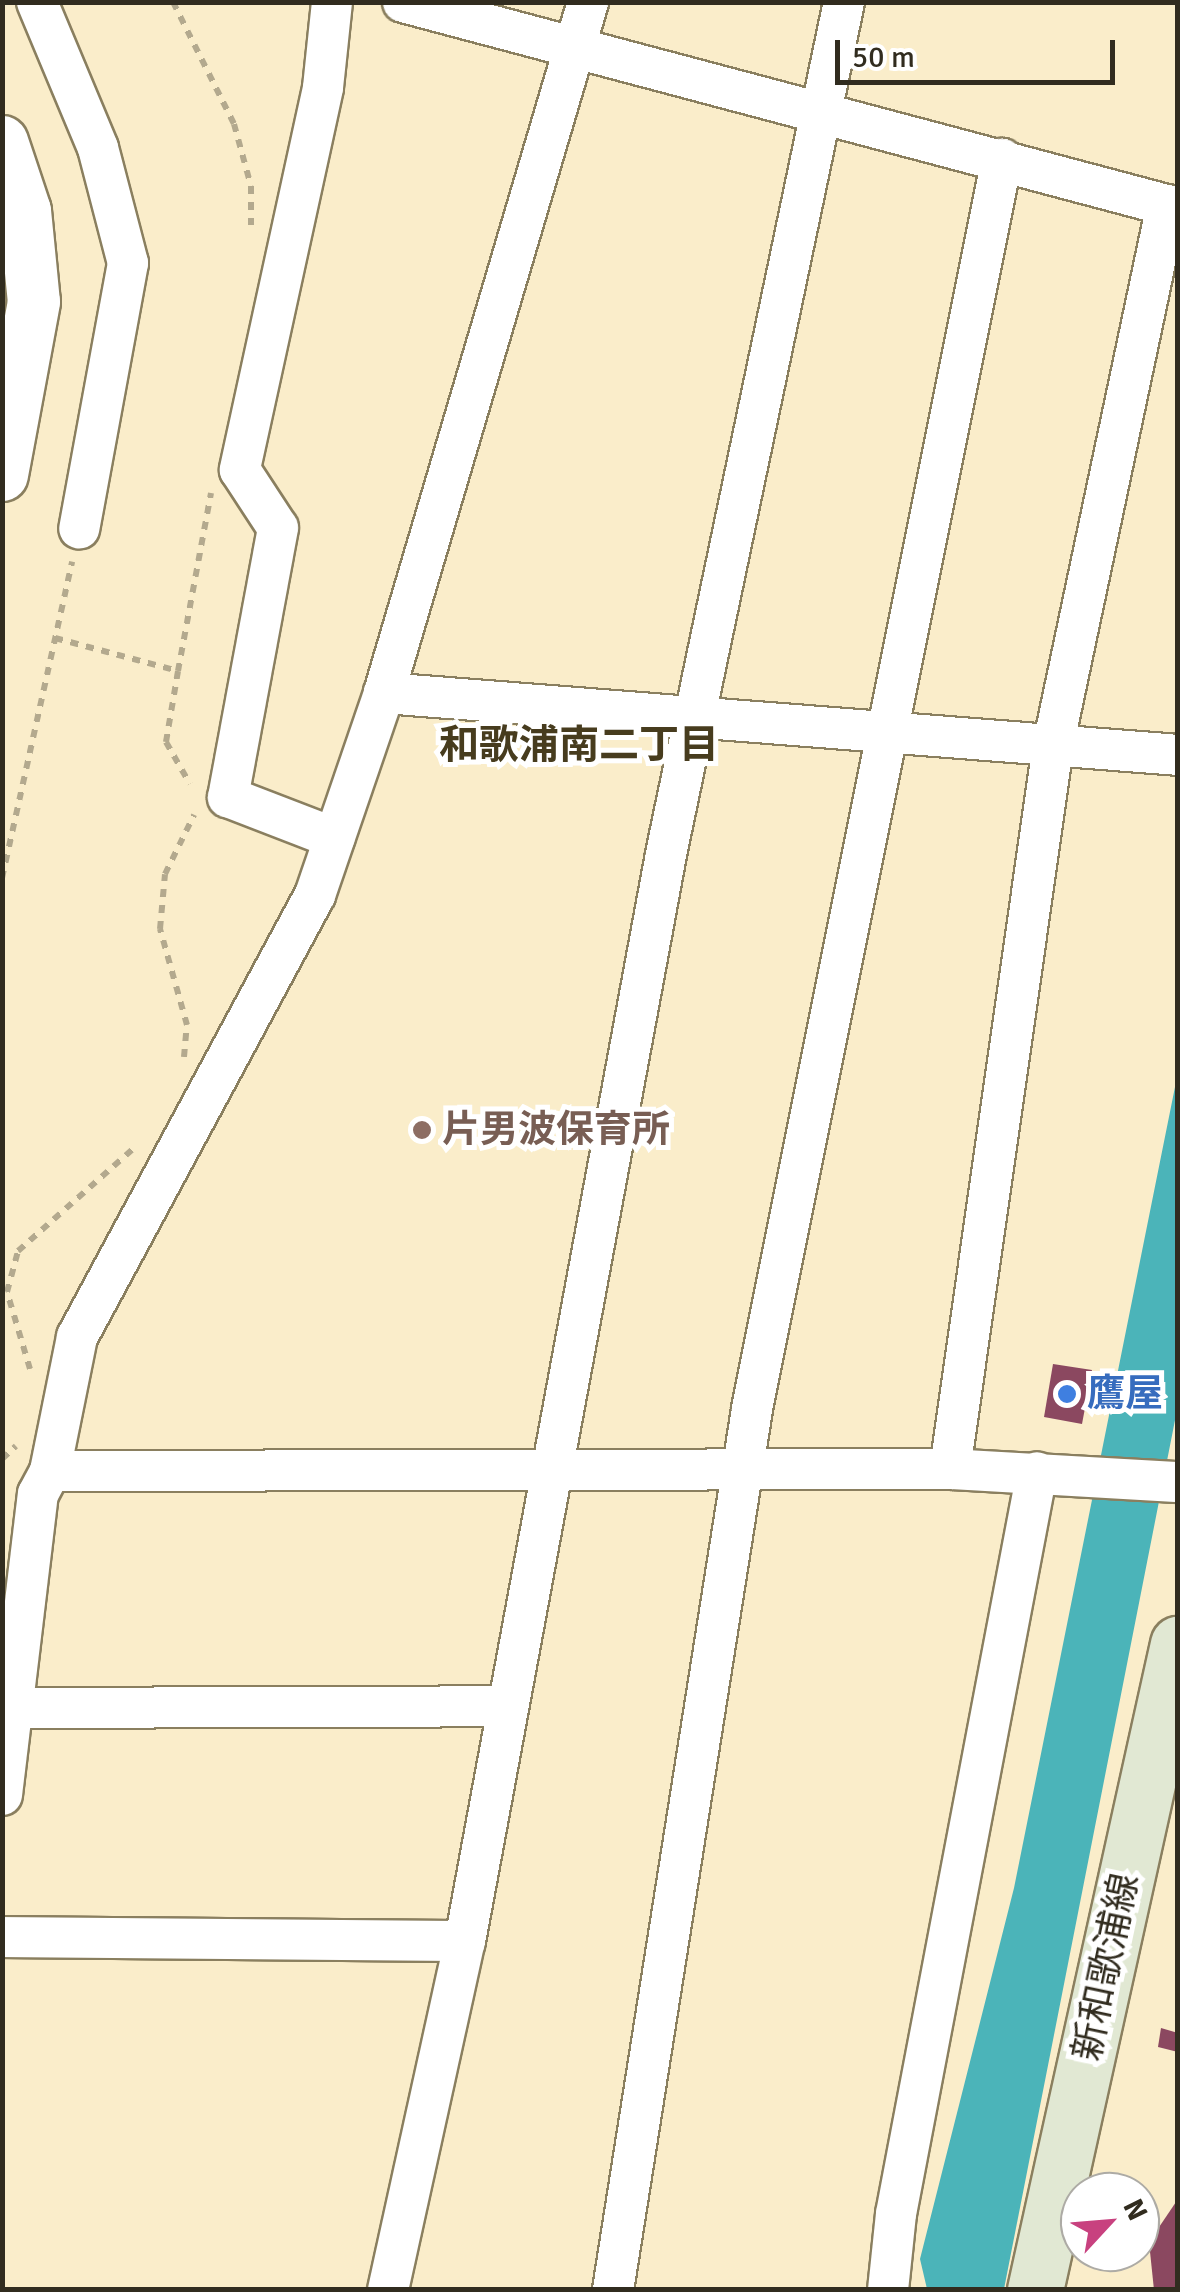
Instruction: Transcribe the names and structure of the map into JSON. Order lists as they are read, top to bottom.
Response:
{
  "streets": {
    "main road": ["新和歌浦線"]
  },
  "districts": ["和歌浦南二丁目"],
  "places": ["片男波保育所", "鷹屋"],
  "scale_bar": "50 m",
  "north": "top right"
}
